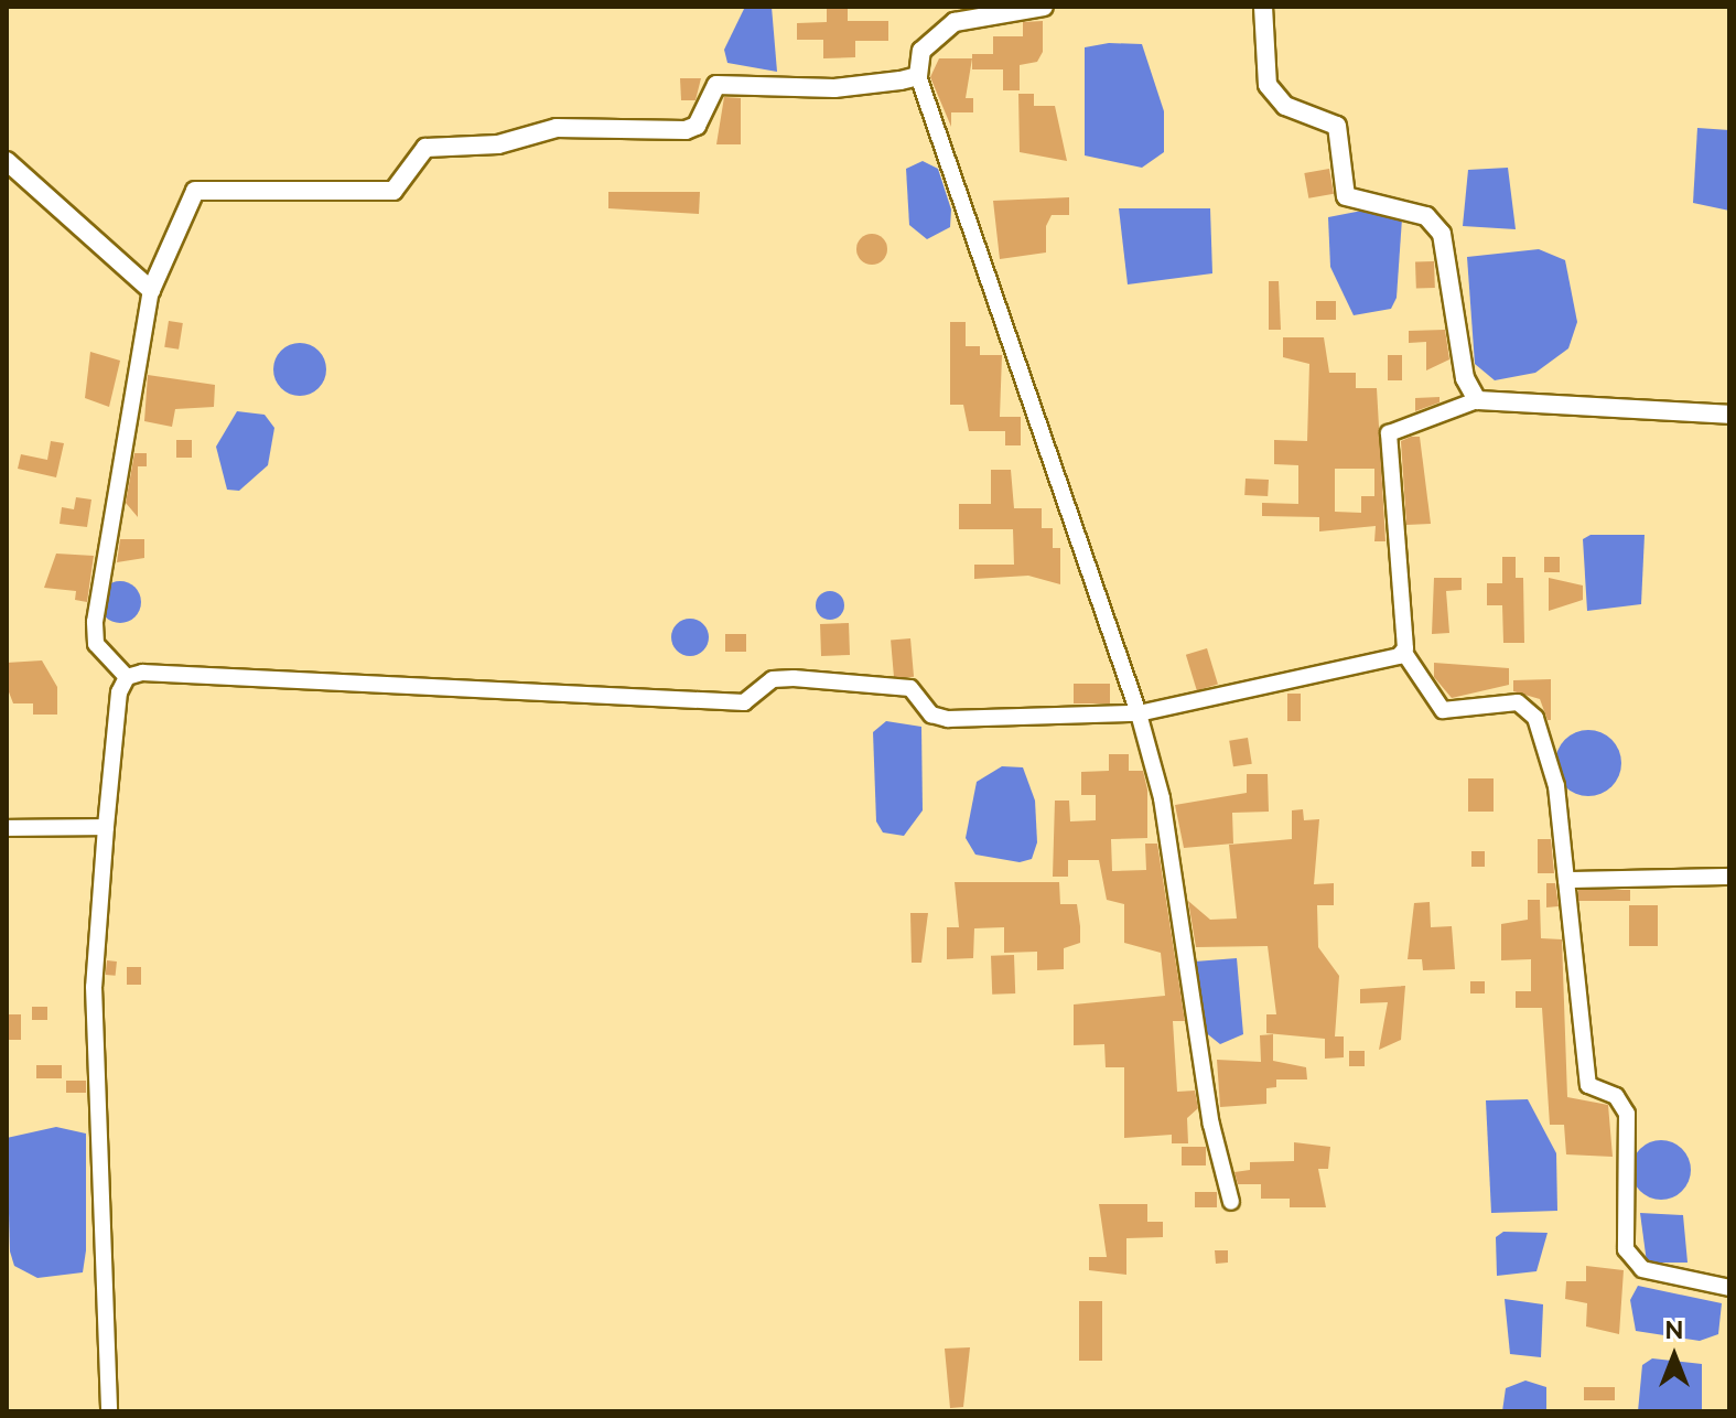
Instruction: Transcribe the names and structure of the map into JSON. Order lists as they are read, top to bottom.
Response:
{
  "north": "top"
}
